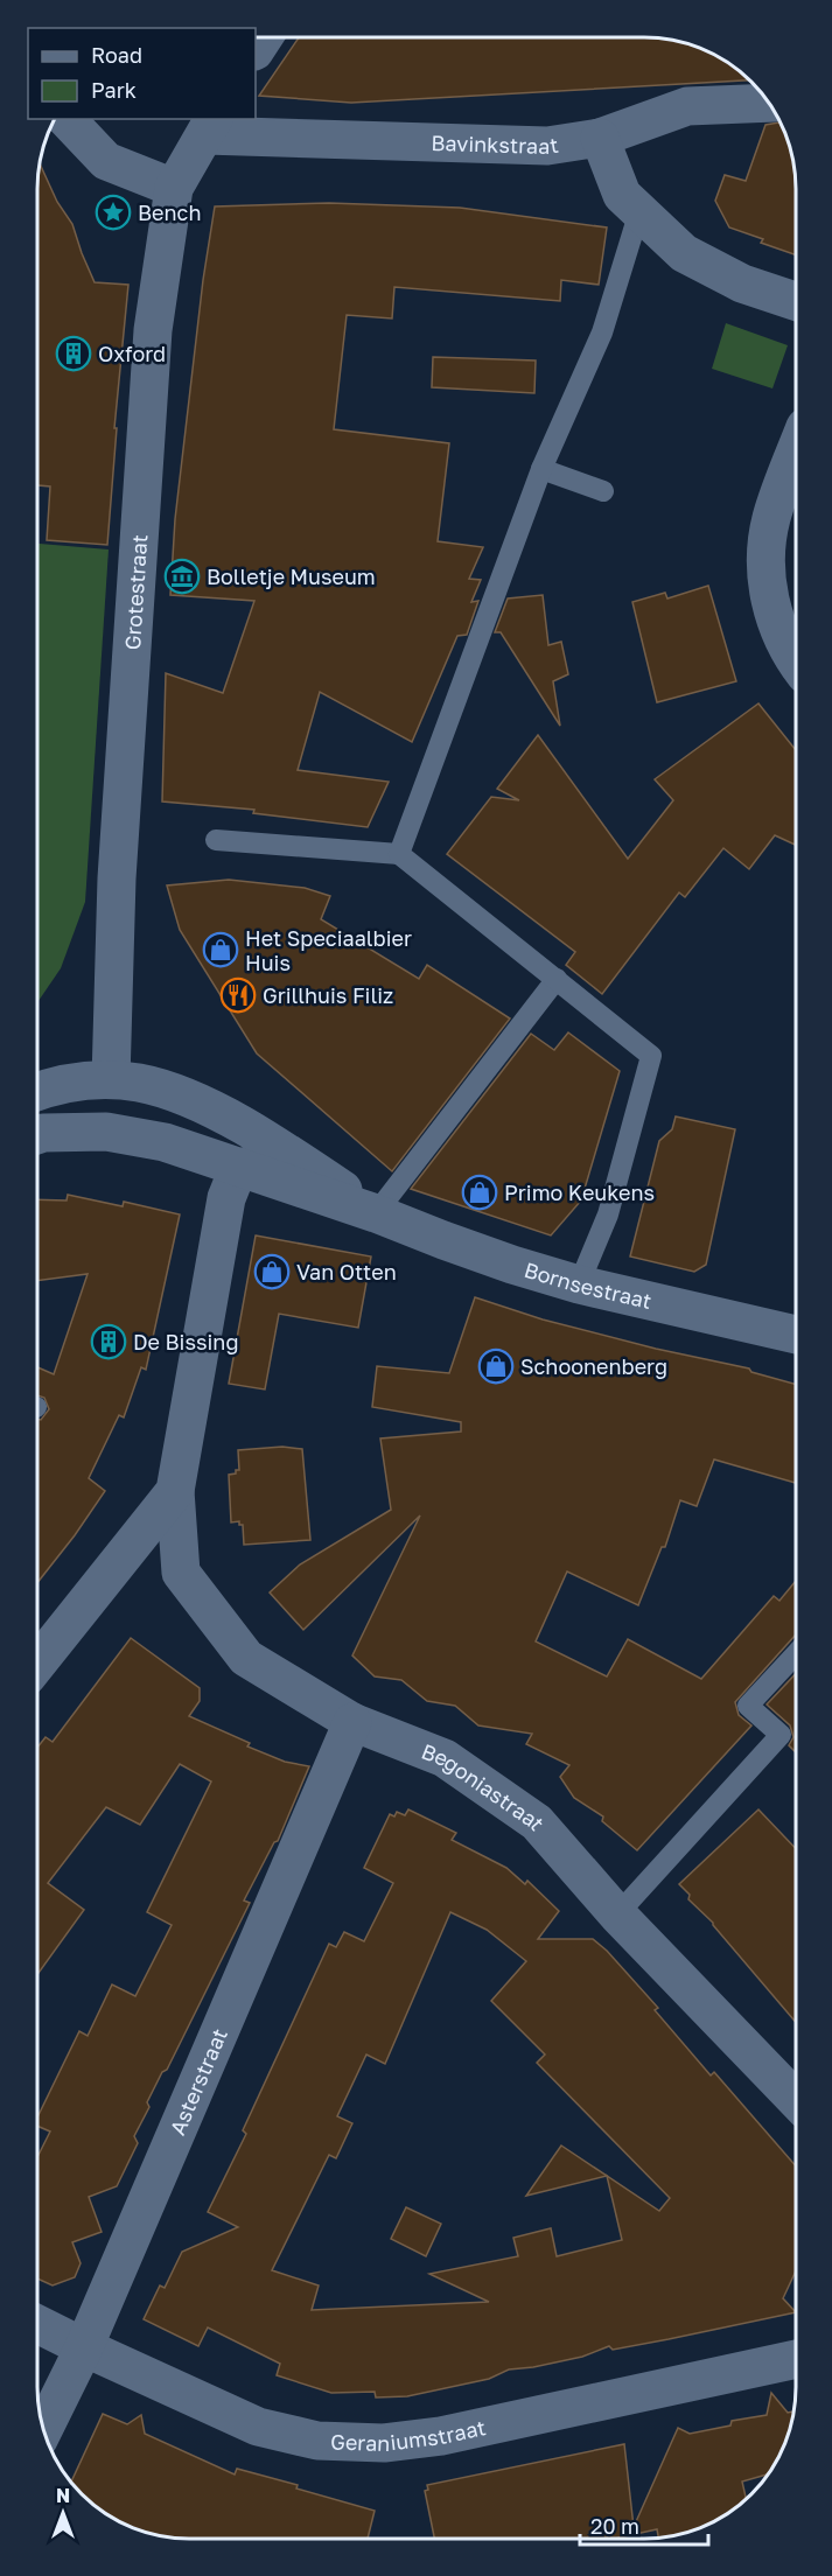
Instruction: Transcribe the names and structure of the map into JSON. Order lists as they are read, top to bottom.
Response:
{
  "streets": {
    "street": [
      "Bavinkstraat",
      "Grotestraat",
      "Bornsestraat",
      "Begoniastraat",
      "Asterstraat",
      "Geraniumstraat"
    ]
  },
  "crossings": [
    ["Bavinkstraat", "Grotestraat"],
    ["Grotestraat", "Bornsestraat"],
    ["Begoniastraat", "Asterstraat"],
    ["Asterstraat", "Geraniumstraat"]
  ],
  "places": {
    "place": ["Bench"],
    "building": ["Oxford", "De Bissing"],
    "museum": ["Bolletje Museum"],
    "shop": [
      "Het Speciaalbier Huis",
      "Primo Keukens",
      "Van Otten",
      "Schoonenberg"
    ],
    "restaurant": ["Grillhuis Filiz"]
  },
  "legend": ["Road", "Park"],
  "scale_bar": "20 m",
  "north": "top"
}
